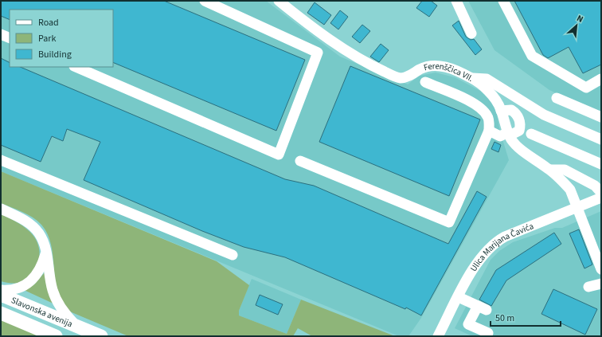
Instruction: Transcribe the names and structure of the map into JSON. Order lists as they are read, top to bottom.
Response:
{
  "streets": {
    "main road": ["Slavonska avenija"],
    "street": ["Ferenščica VII.", "Ulica Marijana Čavića"]
  },
  "crossings": [
    ["Ferenščica VII.", "Ulica Marijana Čavića"]
  ],
  "legend": ["Road", "Park", "Building"],
  "scale_bar": "50 m",
  "north": "top right"
}
